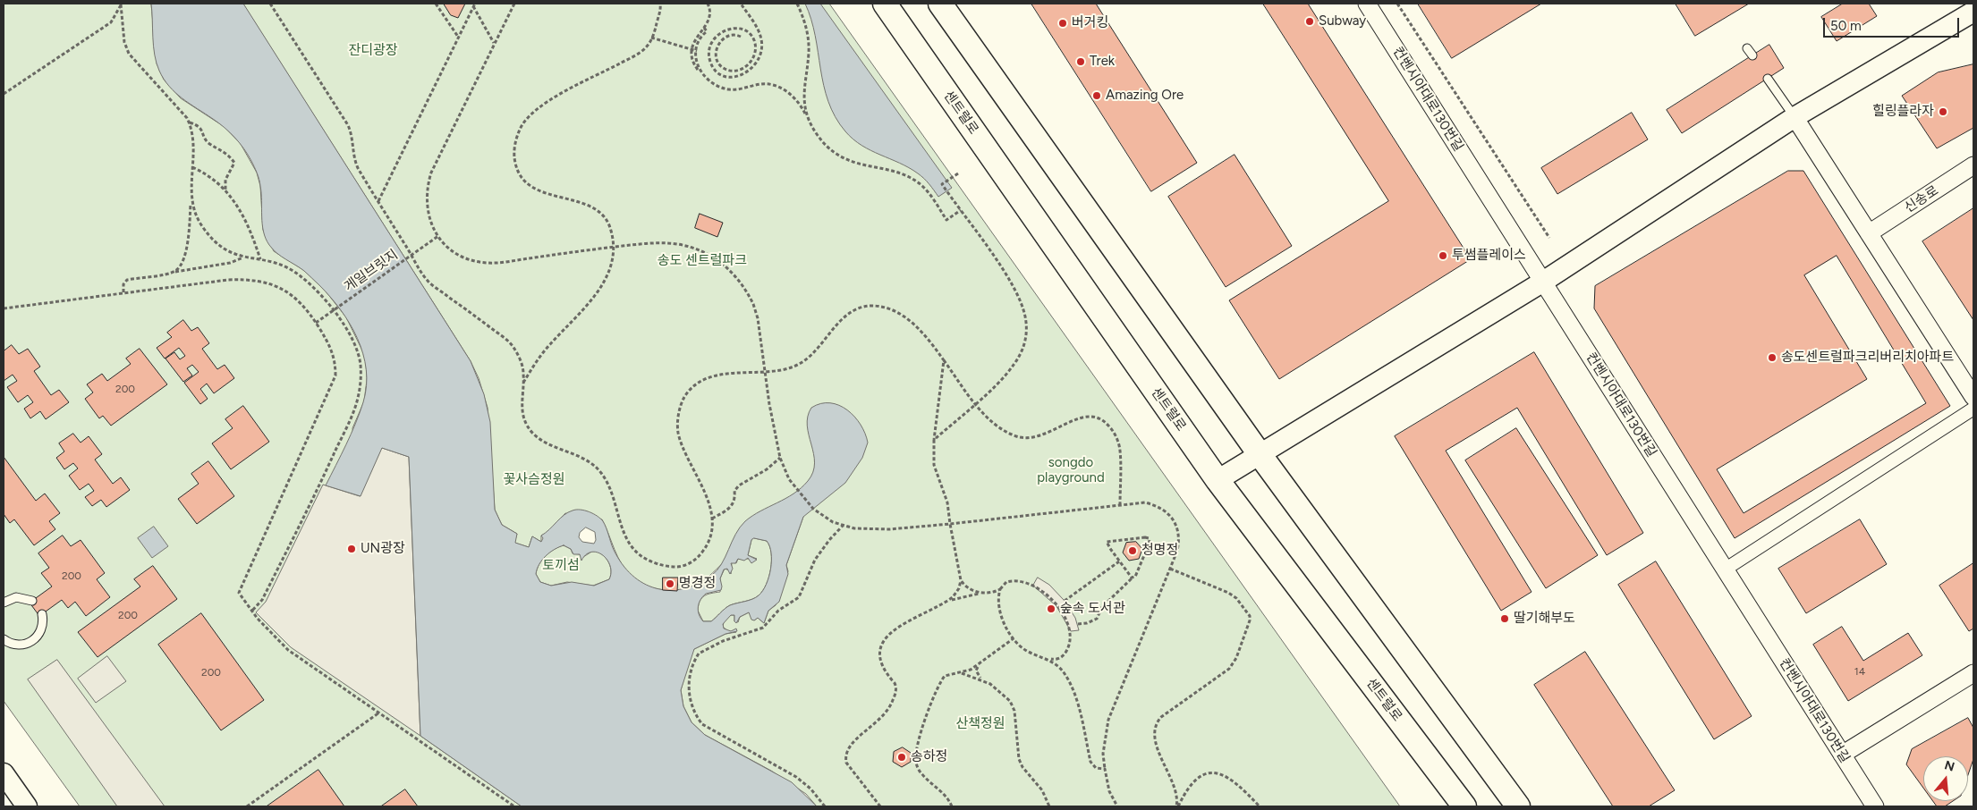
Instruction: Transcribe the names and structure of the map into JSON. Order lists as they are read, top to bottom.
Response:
{
  "streets": {
    "main road": ["센트럴로"],
    "street": ["컨벤시아대로130번길", "신송로"],
    "path": ["게일브릿지"]
  },
  "parks": [
    "잔디광장",
    "송도 센트럴파크",
    "songdo playground",
    "꽃사슴정원",
    "토끼섬",
    "산책정원"
  ],
  "places": [
    "Subway",
    "버거킹",
    "Trek",
    "Amazing Ore",
    "힐링플라자",
    "투썸플레이스",
    "송도센트럴파크리버리치아파트",
    "UN광장",
    "청명정",
    "명경정",
    "숲속 도서관",
    "딸기해부도",
    "송하정"
  ],
  "house_numbers": [
    "200",
    "200",
    "200",
    "14",
    "200"
  ],
  "scale_bar": "50 m",
  "north": "top"
}
